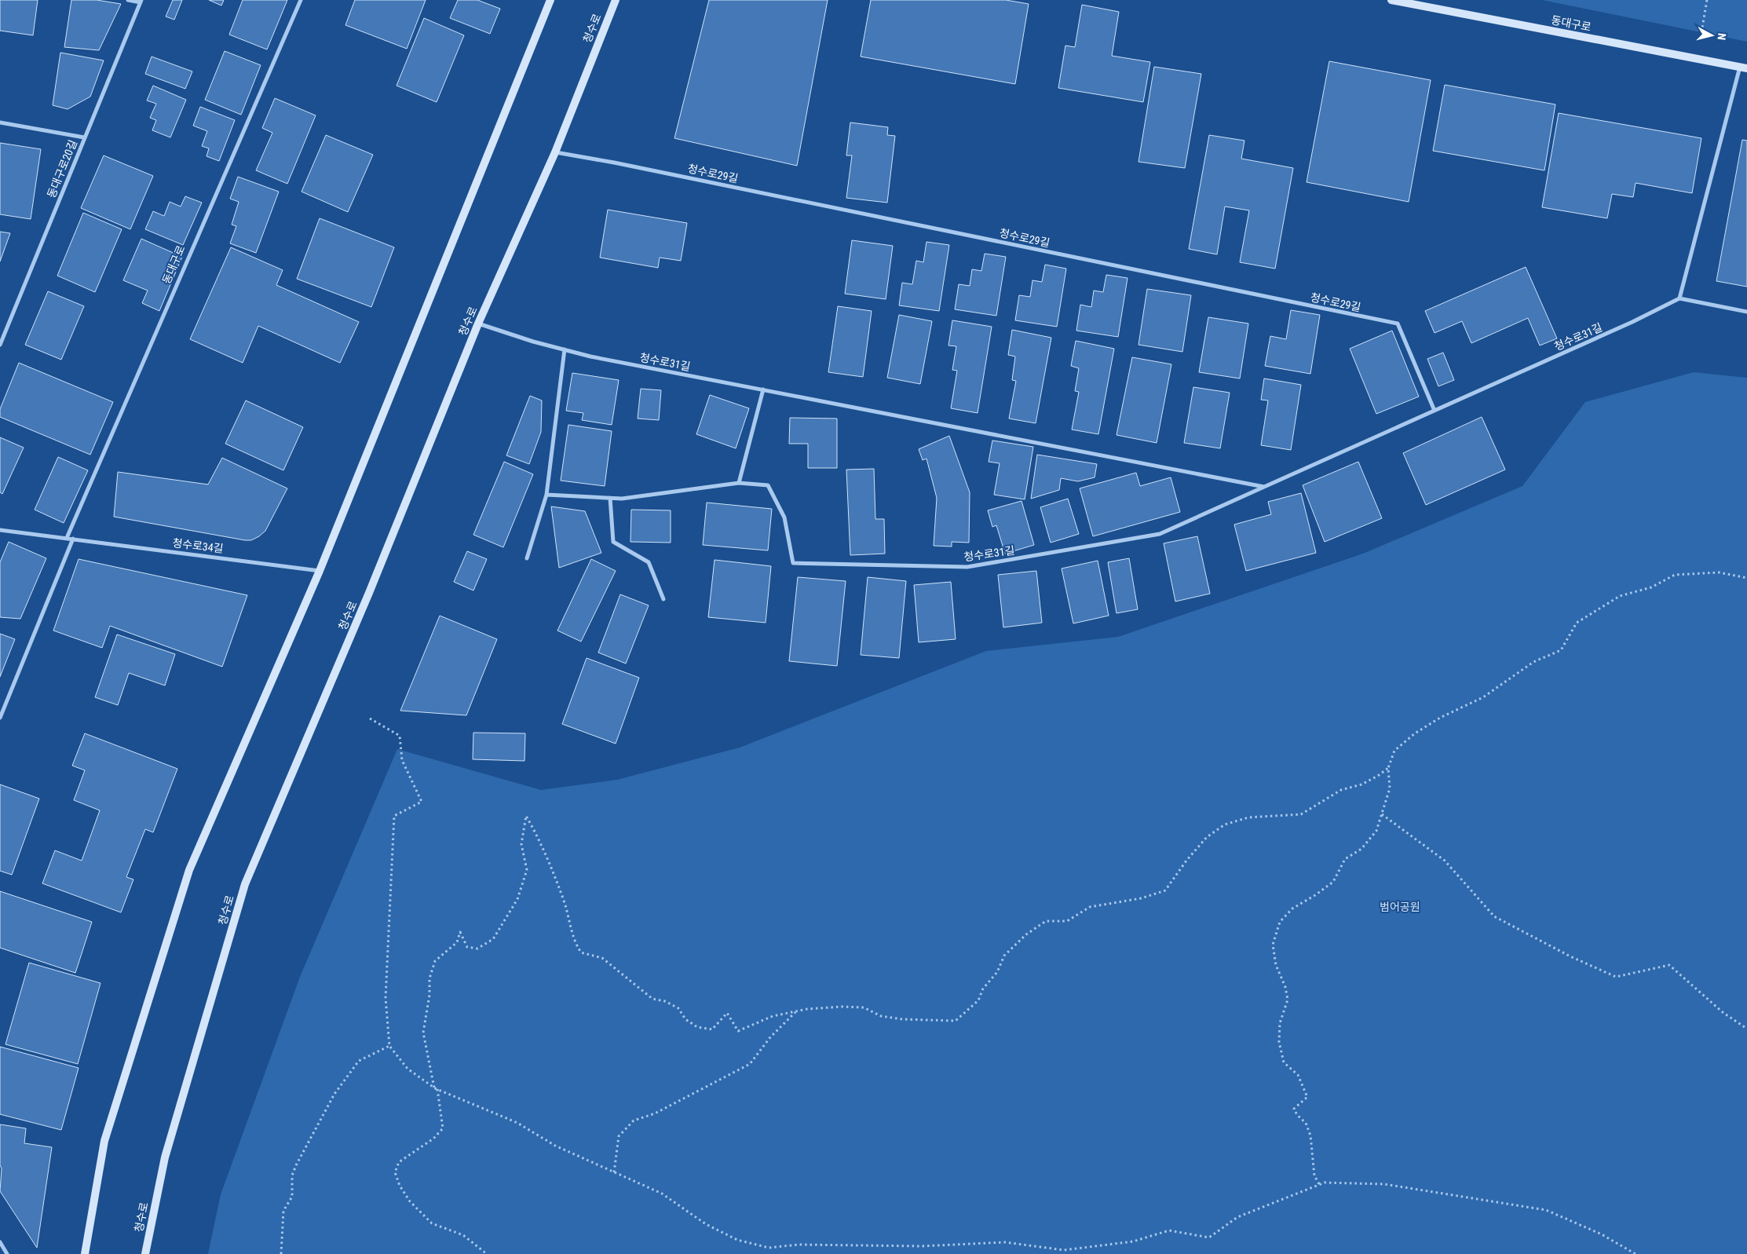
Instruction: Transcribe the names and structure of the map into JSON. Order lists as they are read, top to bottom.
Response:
{
  "streets": {
    "main road": ["동대구로", "청수로"],
    "street": [
      "동대구로20길",
      "청수로29길",
      "청수로31길",
      "청수로34길"
    ]
  },
  "crossings": [
    ["동대구로", "청수로34길"],
    ["청수로", "청수로29길"],
    ["청수로", "청수로31길"],
    ["청수로29길", "청수로31길"]
  ],
  "parks": ["범어공원"],
  "north": "right"
}
